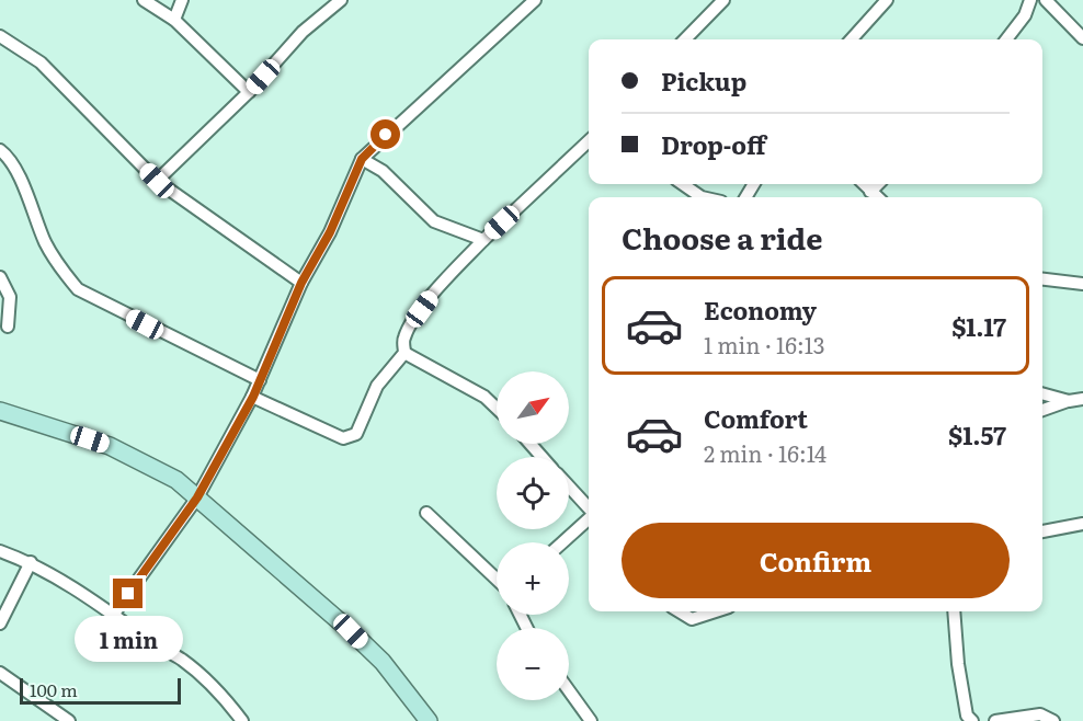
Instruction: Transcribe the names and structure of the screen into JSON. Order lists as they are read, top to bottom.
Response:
{
  "scale_bar": "100 m",
  "north": "top right",
  "page": {
    "banner": ["Pickup", "Drop-off"],
    "heading": "Choose a ride",
    "list": [
      {
        "name": "Economy",
        "note": "1 min · 16:13",
        "value": "$1.17"
      },
      {
        "name": "Comfort",
        "note": "2 min · 16:14",
        "value": "$1.57"
      }
    ],
    "map_buttons": ["+", "−"],
    "buttons": "Confirm",
    "bubble": "1 min",
    "scale": "100 m"
  }
}
